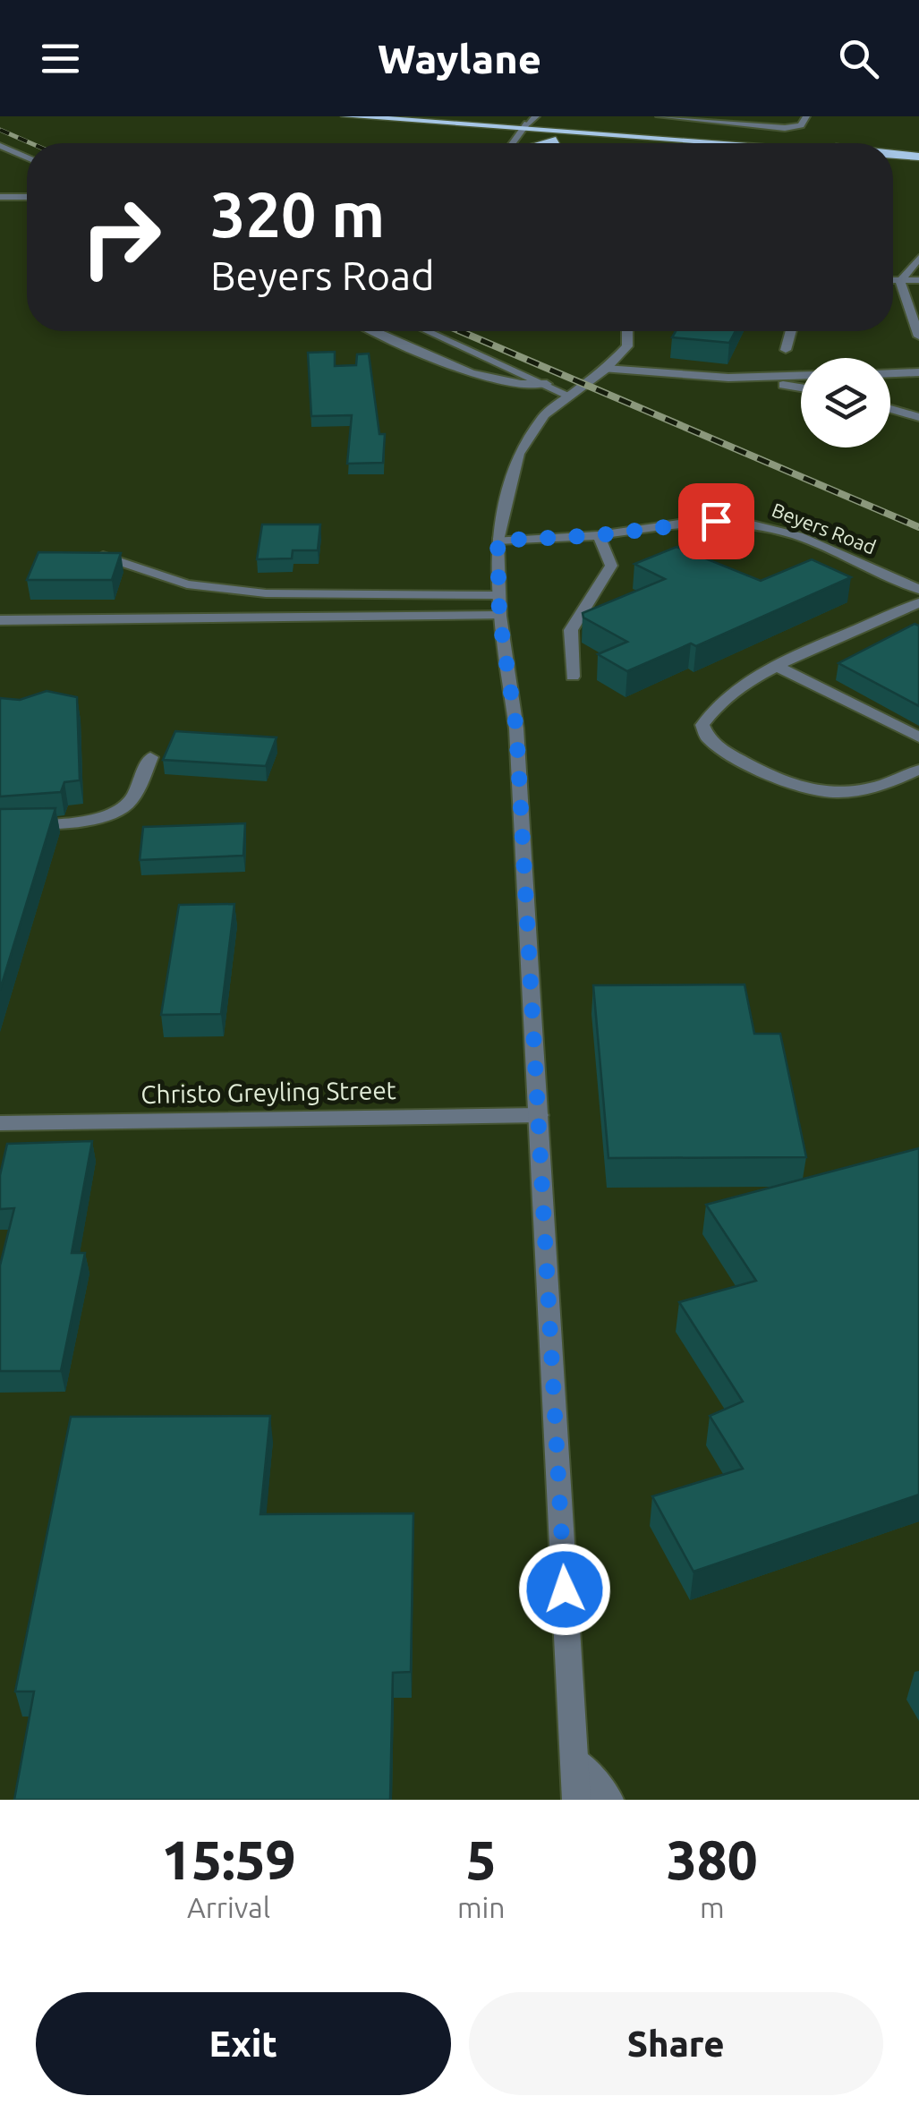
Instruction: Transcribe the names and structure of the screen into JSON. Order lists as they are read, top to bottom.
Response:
{
  "streets": {
    "street": ["Beyers Road", "Christo Greyling Street"]
  },
  "page": {
    "header": "Waylane",
    "turn": ["320 m", "Beyers Road"],
    "eta": [
      "15:59",
      "Arrival",
      "5",
      "min",
      "380",
      "m"
    ],
    "buttons": ["Exit", "Share"]
  }
}
